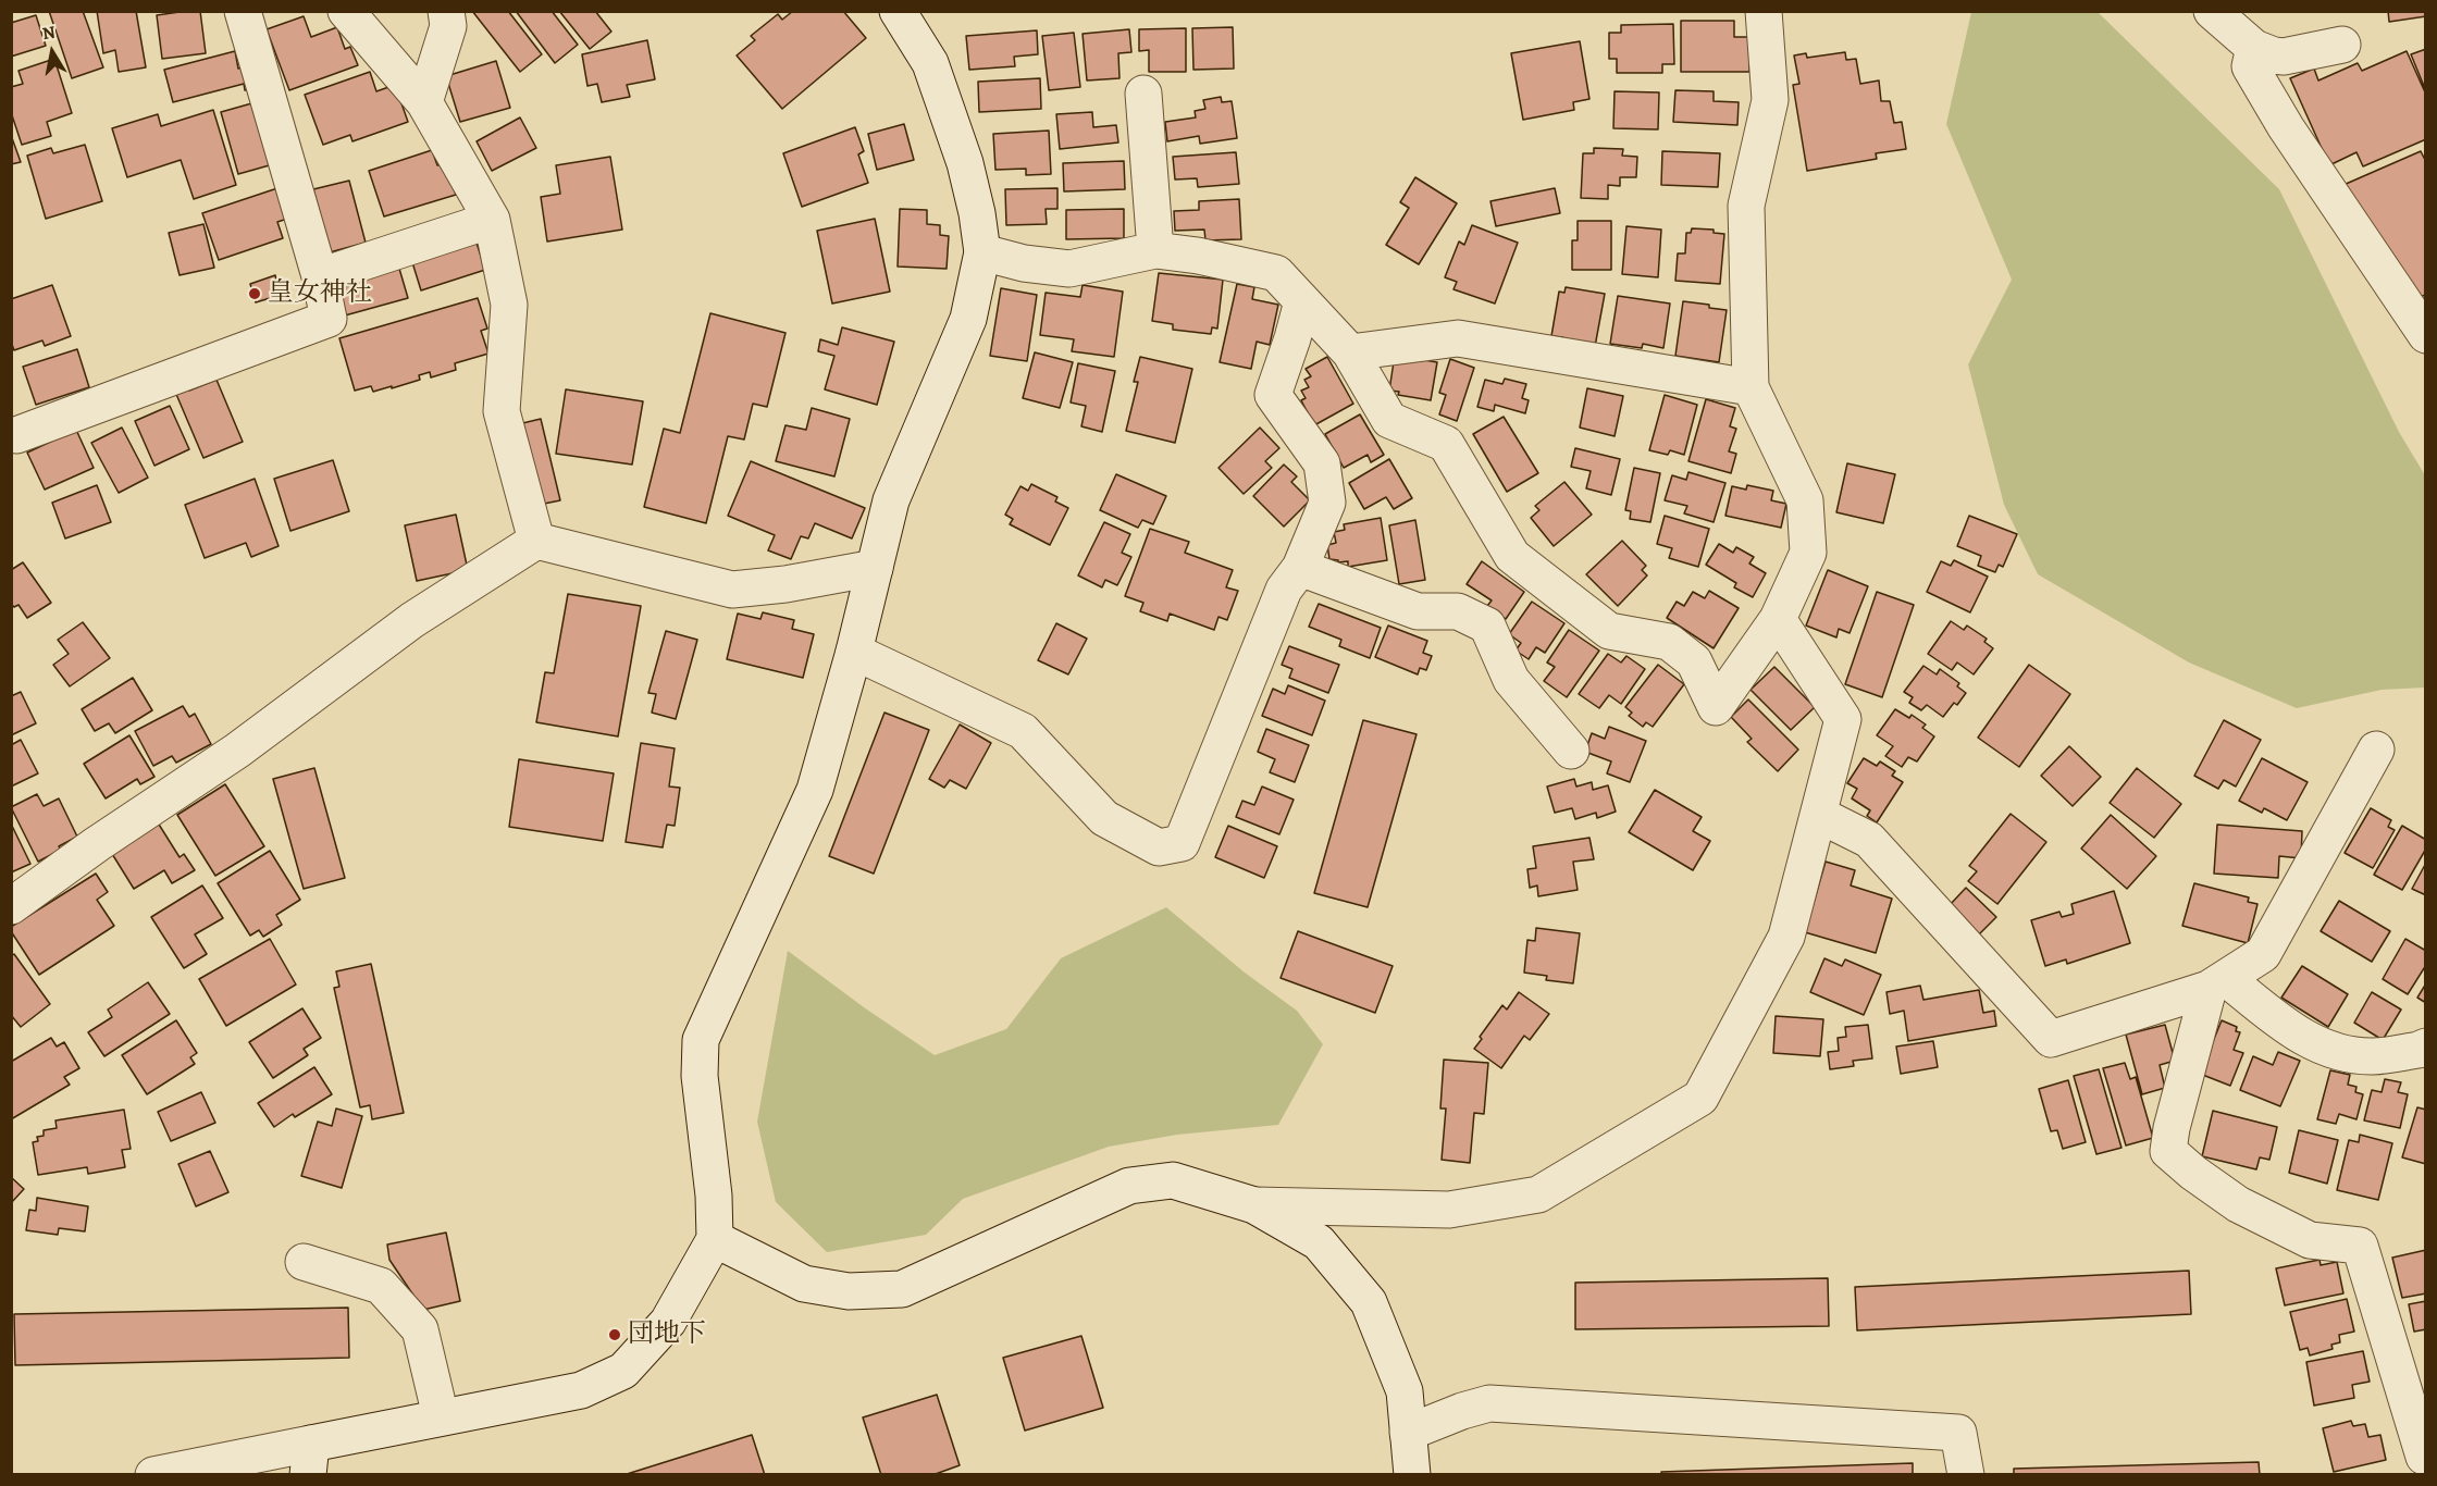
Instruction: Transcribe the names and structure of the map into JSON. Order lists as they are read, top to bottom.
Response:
{
  "places": ["皇女神社", "団地下"],
  "north": "top"
}
